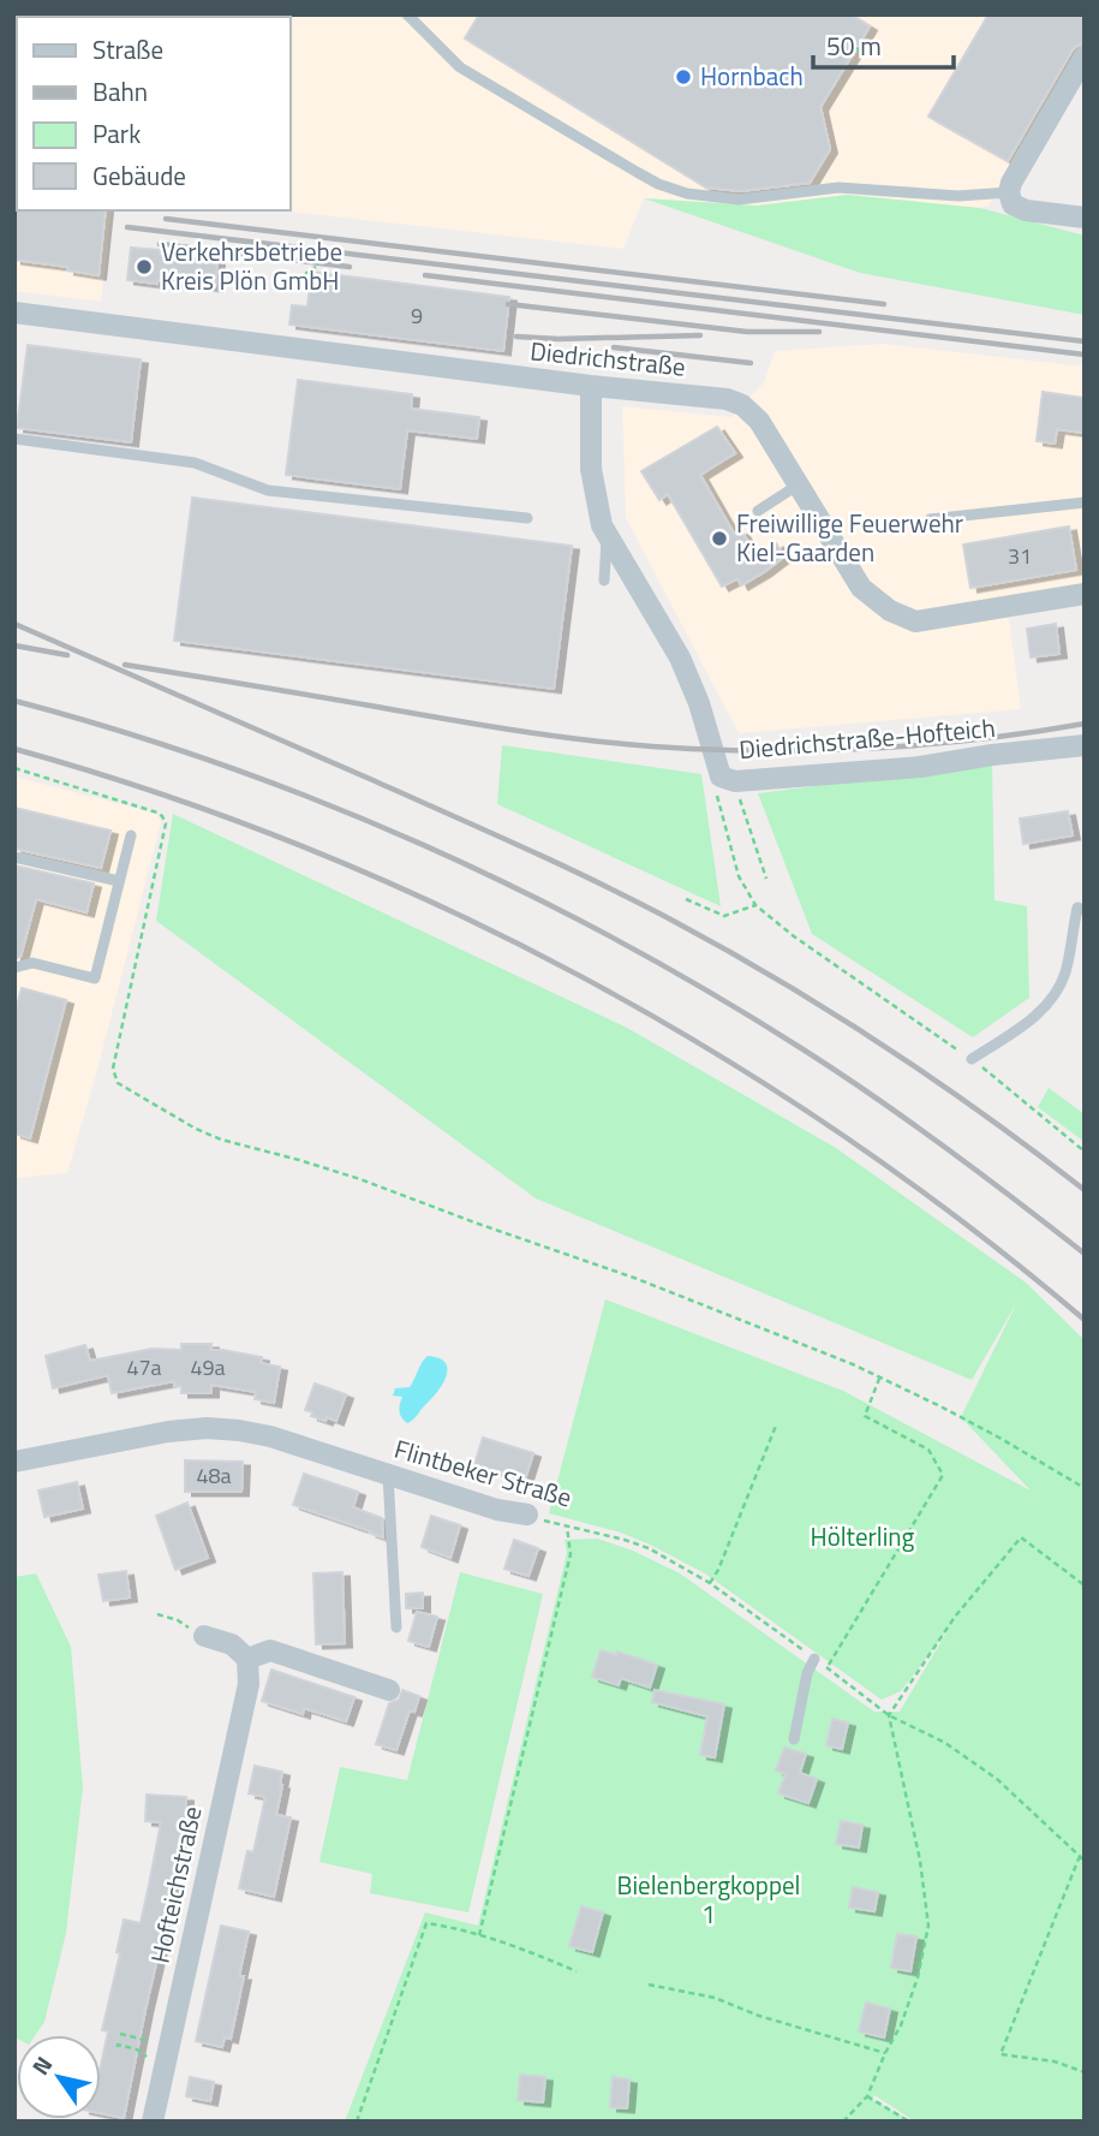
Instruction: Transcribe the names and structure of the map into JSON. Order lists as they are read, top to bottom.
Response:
{
  "streets": {
    "street": [
      "Diedrichstraße",
      "Diedrichstraße-Hofteich",
      "Flintbeker Straße",
      "Hofteichstraße"
    ]
  },
  "crossings": [
    ["Diedrichstraße", "Diedrichstraße-Hofteich"]
  ],
  "parks": ["Hölterling", "Bielenbergkoppel 1"],
  "places": ["Hornbach", "Verkehrsbetriebe Kreis Plön GmbH", "Freiwillige Feuerwehr Kiel-Gaarden"],
  "house_numbers": [
    "9",
    "31",
    "47a",
    "49a",
    "48a"
  ],
  "legend": [
    "Straße",
    "Bahn",
    "Park",
    "Gebäude"
  ],
  "scale_bar": "50 m",
  "north": "top left"
}
